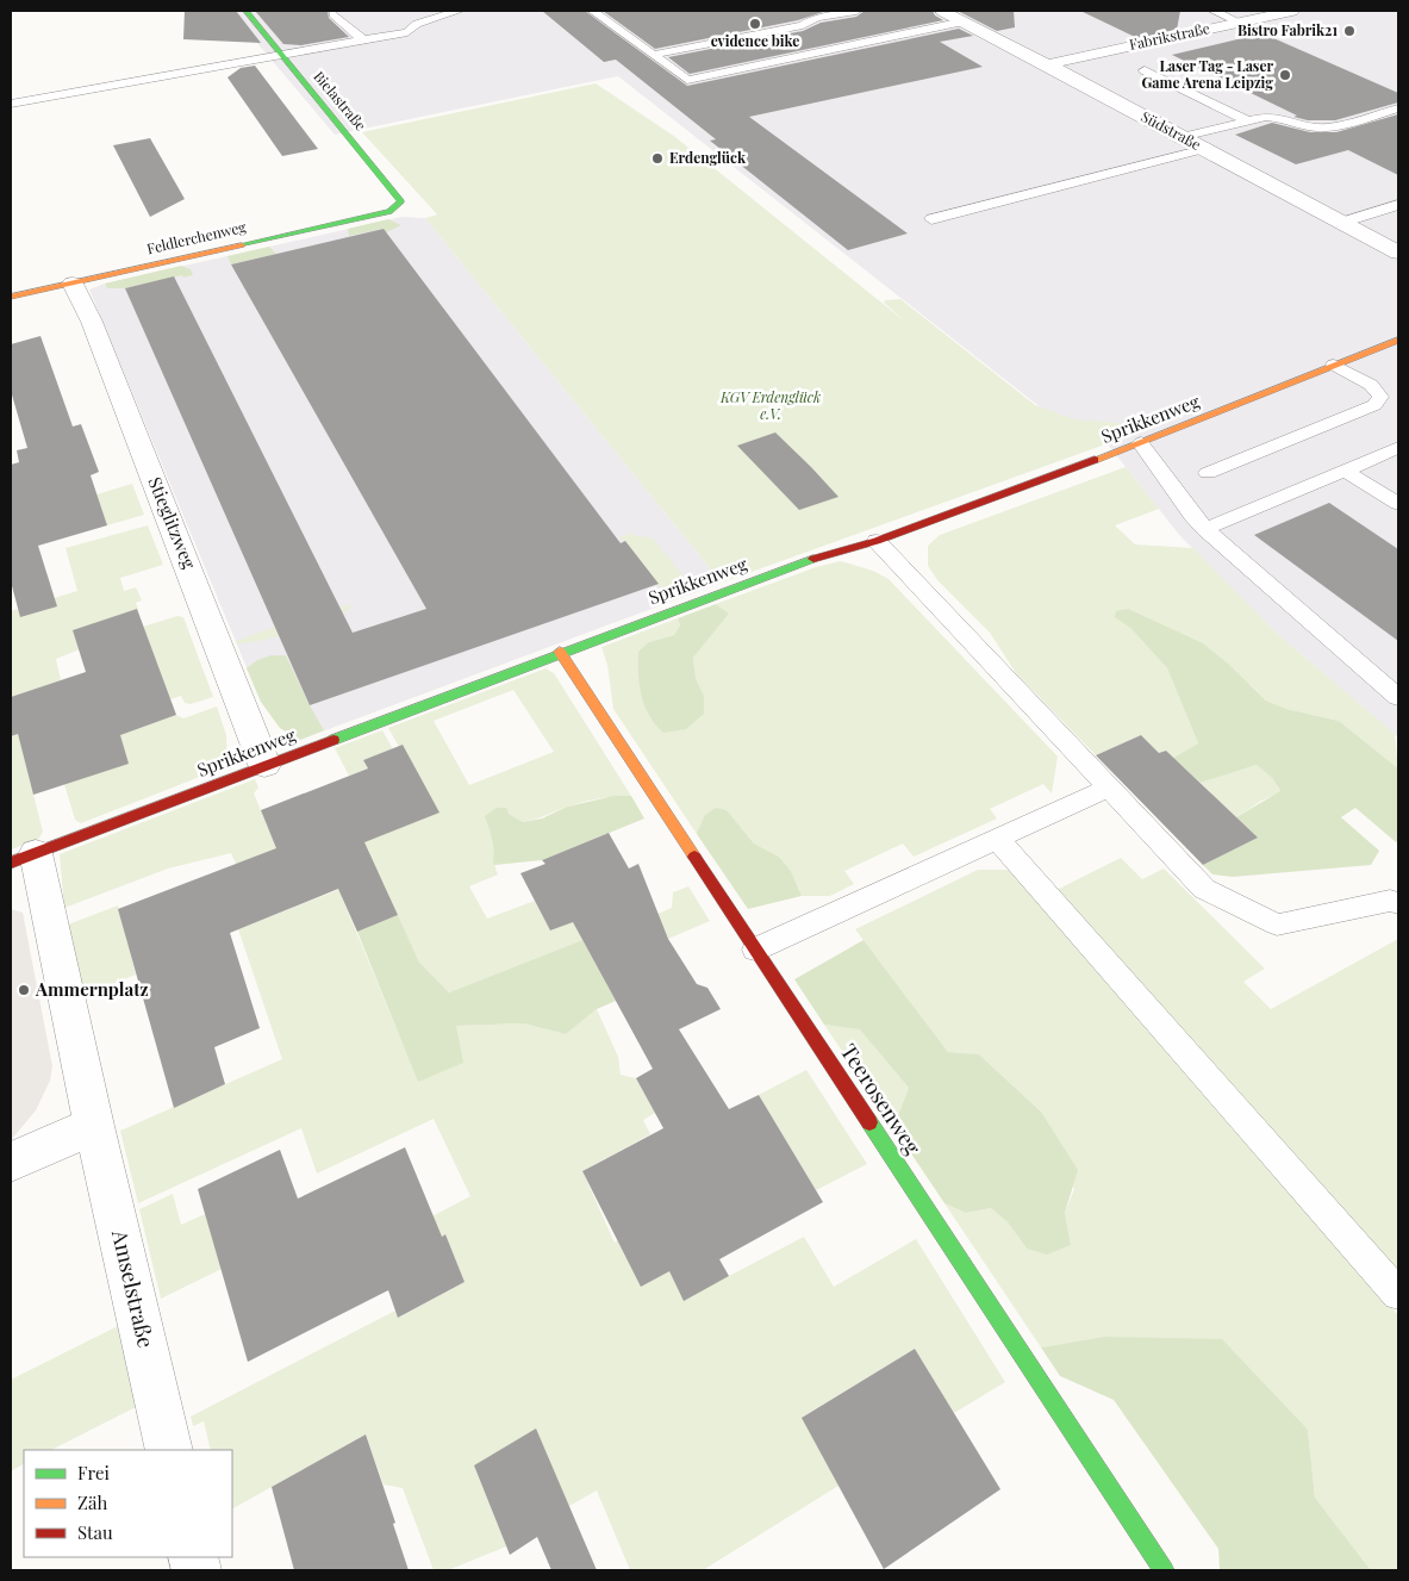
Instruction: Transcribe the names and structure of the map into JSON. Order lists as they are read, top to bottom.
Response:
{
  "streets": {
    "street": [
      "Fabrikstraße",
      "Bielastraße",
      "Südstraße",
      "Feldlerchenweg",
      "Sprikkenweg",
      "Stieglitzweg",
      "Teerosenweg",
      "Amselstraße"
    ]
  },
  "crossings": [
    ["Fabrikstraße", "Südstraße"],
    ["Bielastraße", "Feldlerchenweg"],
    ["Feldlerchenweg", "Stieglitzweg"],
    ["Sprikkenweg", "Stieglitzweg"],
    ["Sprikkenweg", "Teerosenweg"]
  ],
  "parks": ["KGV Erdenglück e.V."],
  "places": [
    "evidence bike",
    "Bistro Fabrik21",
    "Laser Tag - Laser Game Arena Leipzig",
    "Erdenglück",
    "Ammernplatz"
  ],
  "legend": ["Frei", "Zäh", "Stau"]
}
